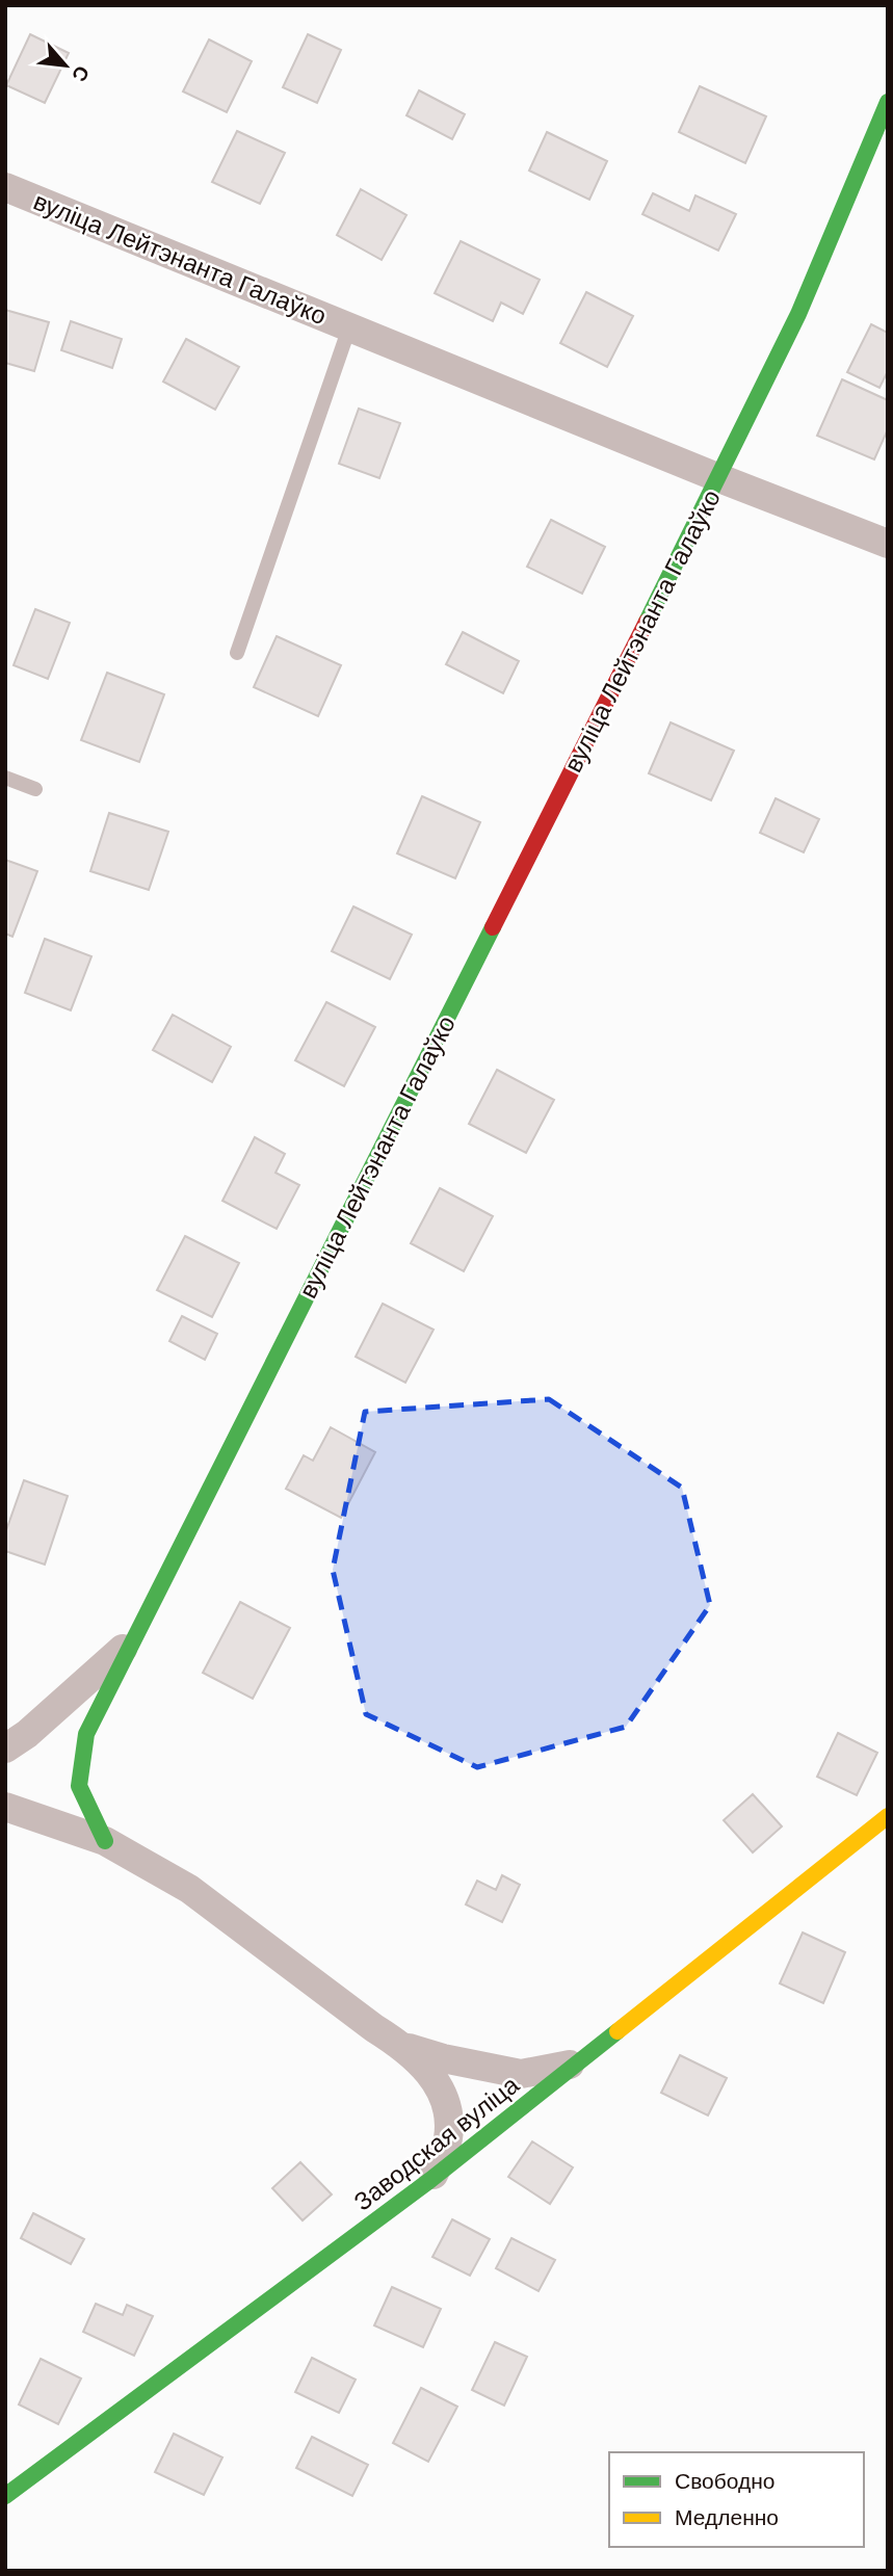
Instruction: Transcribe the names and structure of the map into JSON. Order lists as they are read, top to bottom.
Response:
{
  "streets": {
    "street": ["вуліца Лейтэнанта Галаўко", "Заводская вуліца"]
  },
  "legend": ["Свободно", "Медленно"],
  "north": "bottom right"
}
